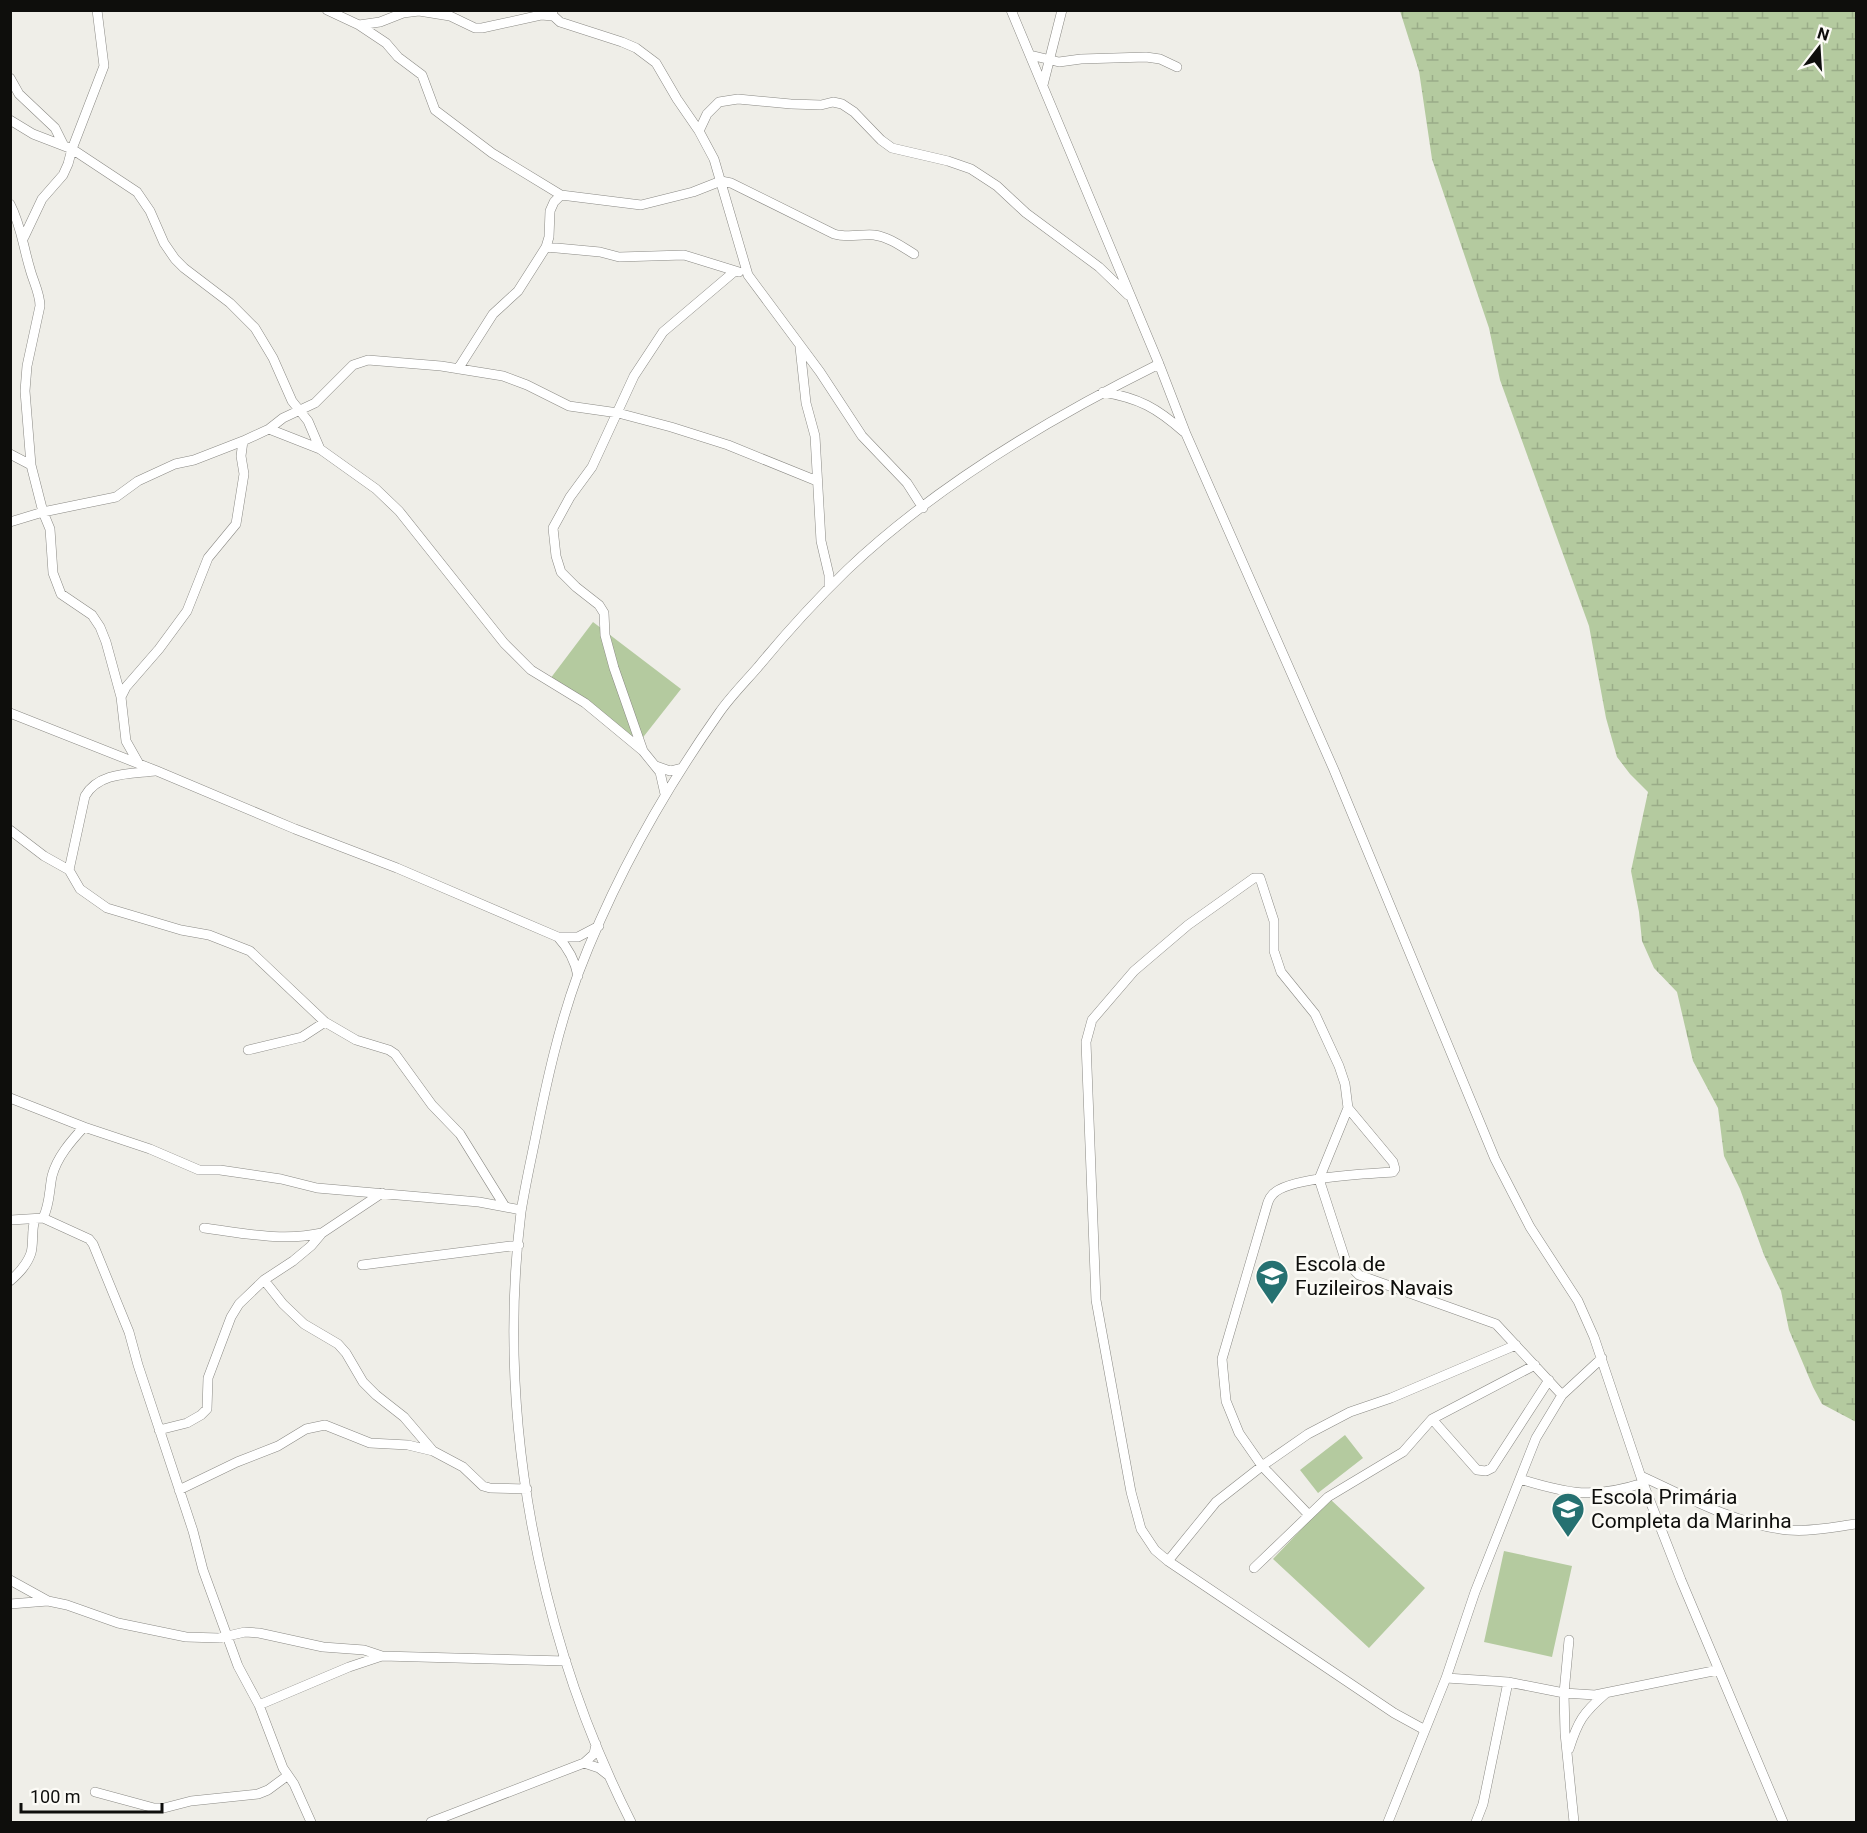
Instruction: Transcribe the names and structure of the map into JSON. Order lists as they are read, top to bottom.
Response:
{
  "places": {
    "school or university": ["Escola de Fuzileiros Navais", "Escola Primária Completa da Marinha"]
  },
  "scale_bar": "100 m",
  "north": "top"
}
